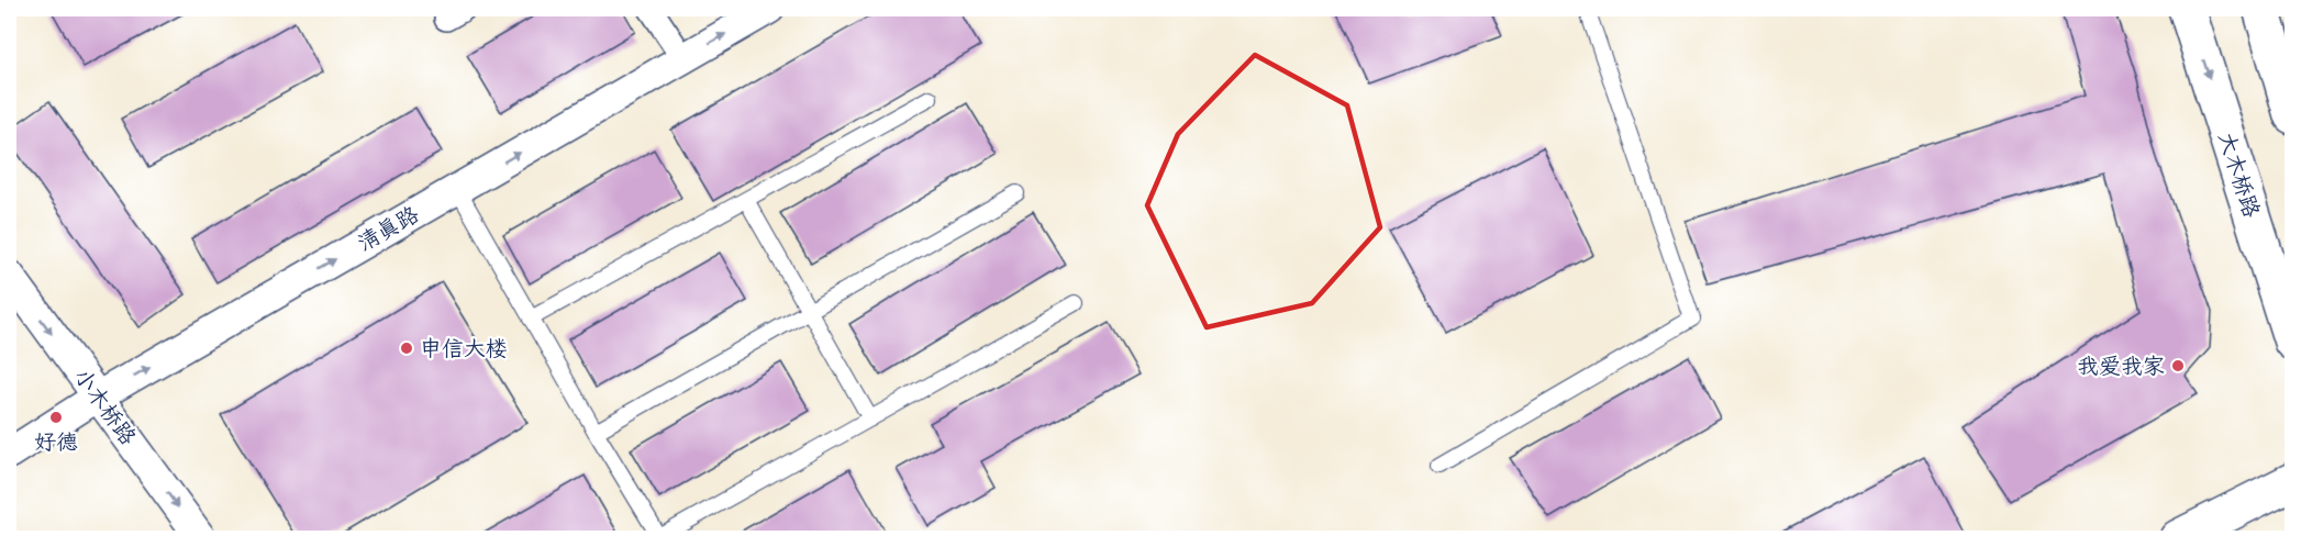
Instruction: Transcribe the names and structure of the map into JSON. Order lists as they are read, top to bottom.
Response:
{
  "streets": {
    "street": ["大木桥路", "清真路", "小木桥路"]
  },
  "crossings": [
    ["清真路", "小木桥路"]
  ],
  "one_way": ["清真路", "小木桥路"],
  "places": ["申信大楼", "我爱我家", "好德"]
}
